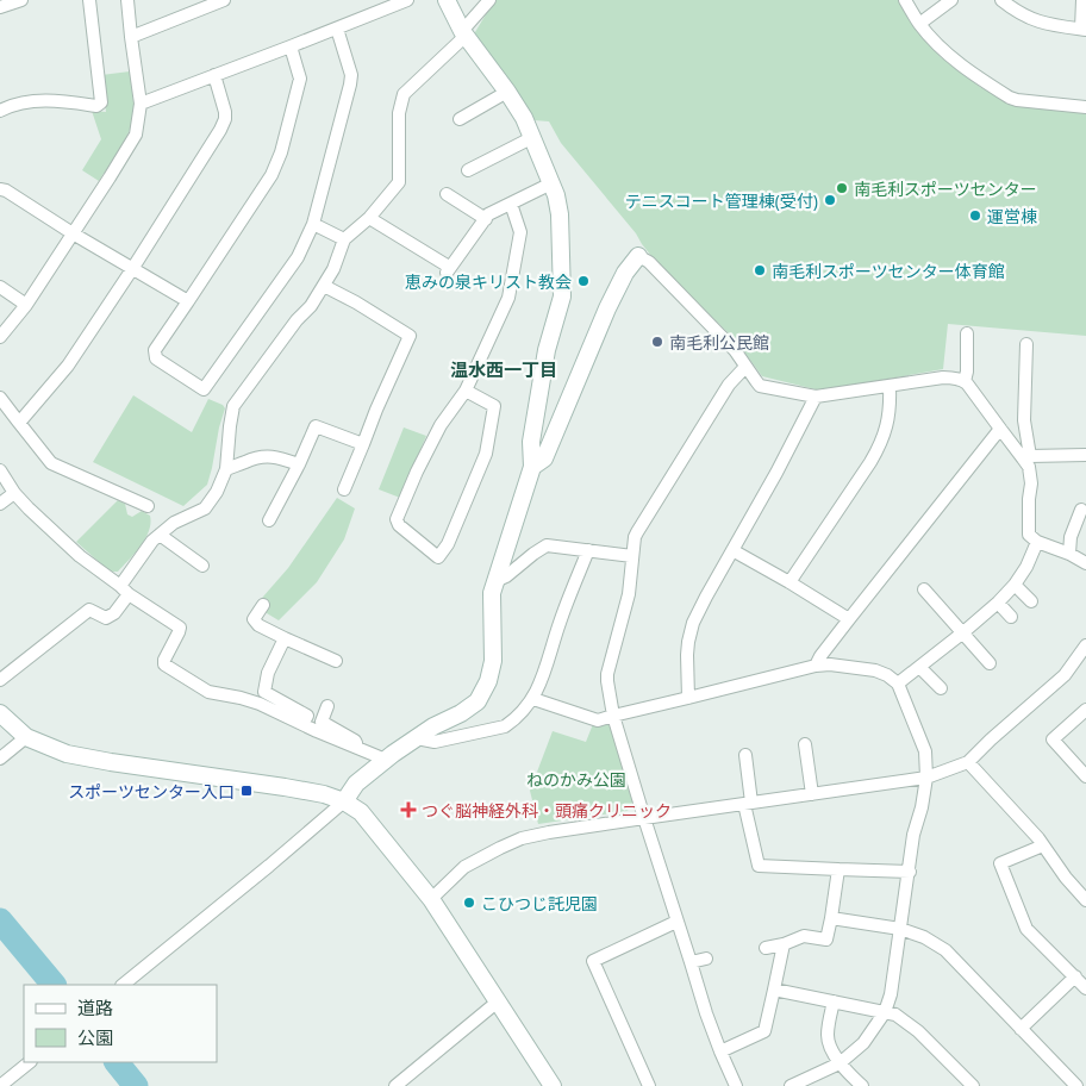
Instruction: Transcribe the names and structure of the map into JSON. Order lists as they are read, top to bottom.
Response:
{
  "districts": ["温水西一丁目"],
  "parks": ["ねのかみ公園"],
  "places": {
    "other": [
      "南毛利スポーツセンター",
      "テニスコート管理棟(受付)",
      "運営棟",
      "南毛利スポーツセンター体育館",
      "恵みの泉キリスト教会",
      "南毛利公民館",
      "こひつじ託児園"
    ],
    "transit": ["スポーツセンター入口"],
    "health": ["つぐ脳神経外科・頭痛クリニック"]
  },
  "legend": ["道路", "公園"]
}
